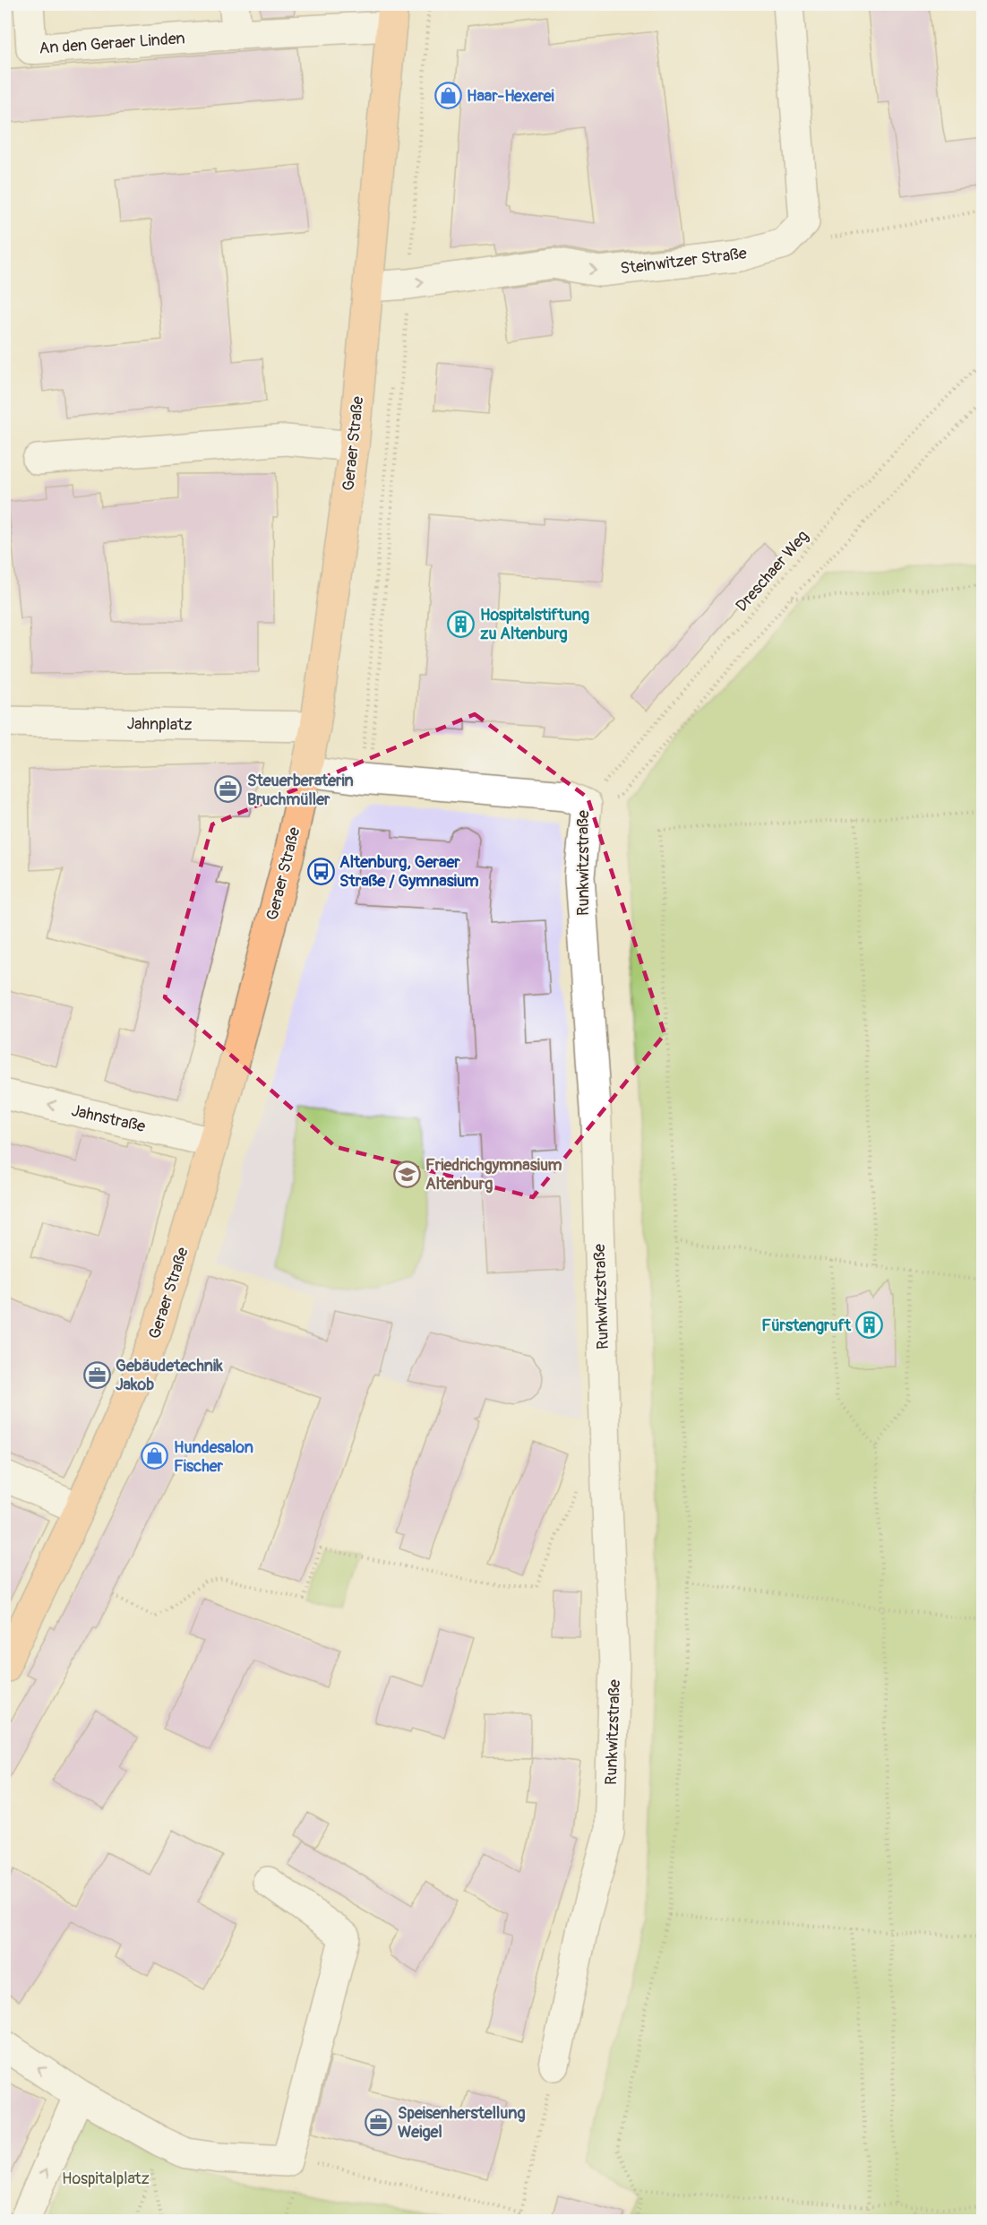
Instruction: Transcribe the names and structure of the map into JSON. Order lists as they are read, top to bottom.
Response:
{
  "streets": {
    "main road": ["Geraer Straße"],
    "street": [
      "An den Geraer Linden",
      "Steinwitzer Straße",
      "Jahnplatz",
      "Runkwitzstraße",
      "Jahnstraße"
    ],
    "path": ["Dreschaer Weg"]
  },
  "crossings": [
    ["An den Geraer Linden", "Geraer Straße"],
    ["Steinwitzer Straße", "Geraer Straße"],
    ["Geraer Straße", "Jahnplatz"],
    ["Geraer Straße", "Runkwitzstraße"],
    ["Geraer Straße", "Jahnstraße"],
    ["Dreschaer Weg", "Runkwitzstraße"]
  ],
  "one_way": ["Steinwitzer Straße", "Jahnstraße"],
  "parks": ["Hospitalplatz"],
  "places": {
    "shop": ["Haar-Hexerei", "Hundesalon Fischer"],
    "building": ["Hospitalstiftung zu Altenburg", "Fürstengruft"],
    "office": ["Steuerberaterin Bruchmüller", "Gebäudetechnik Jakob", "Speisenherstellung Weigel"],
    "bus stop": ["Altenburg, Geraer Straße / Gymnasium"],
    "school or university": ["Friedrichgymnasium Altenburg"]
  }
}
